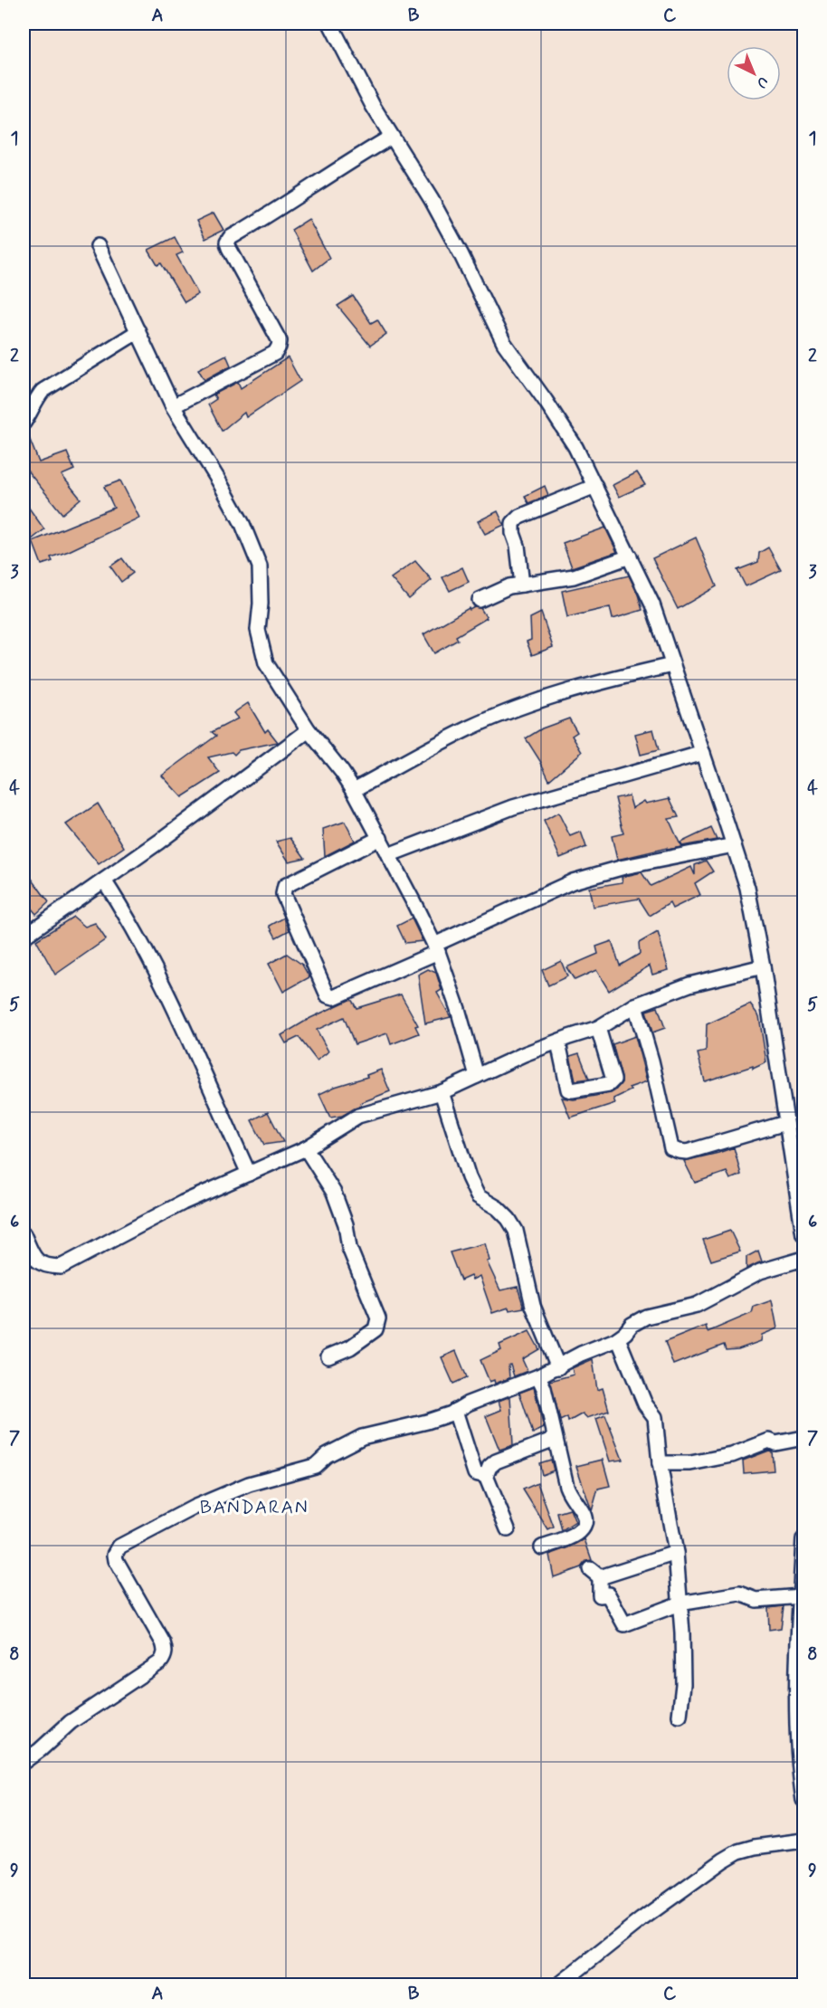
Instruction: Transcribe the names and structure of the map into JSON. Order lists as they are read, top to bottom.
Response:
{
  "districts": ["BANDARAN"],
  "north": "bottom right",
  "grid": {
    "columns": ["A", "B", "C"],
    "rows": [
      "1",
      "2",
      "3",
      "4",
      "5",
      "6",
      "7",
      "8",
      "9"
    ]
  }
}
